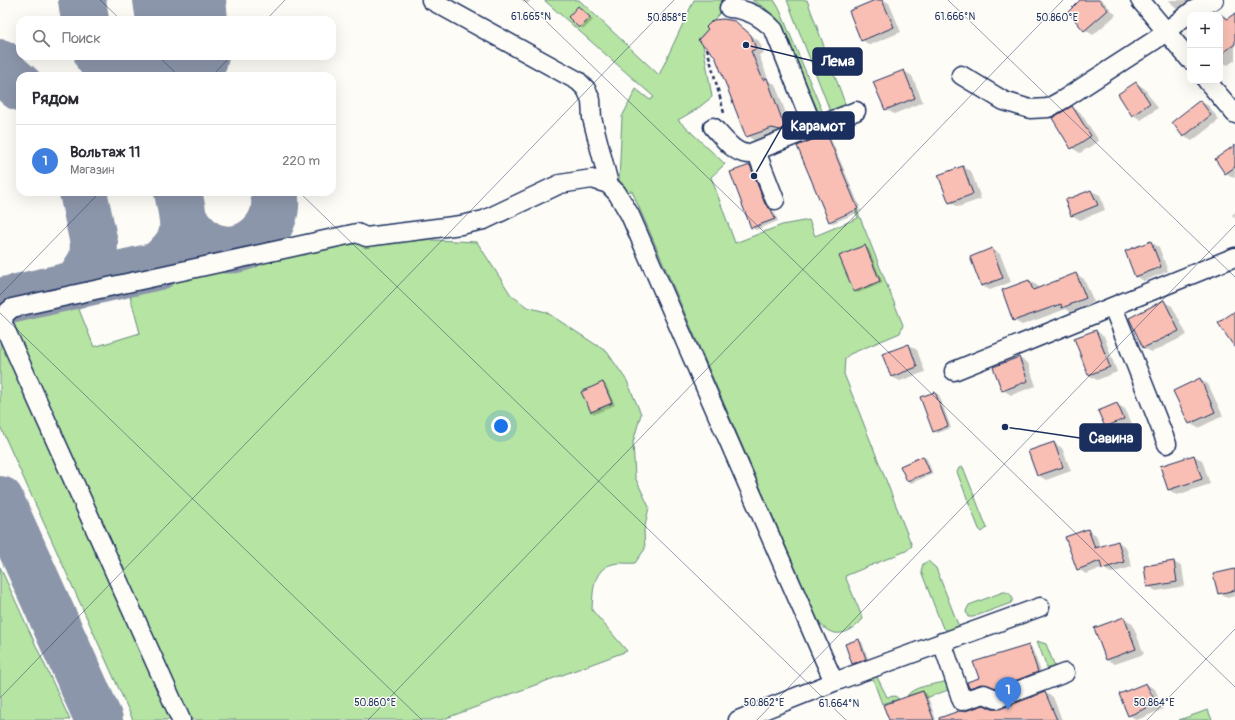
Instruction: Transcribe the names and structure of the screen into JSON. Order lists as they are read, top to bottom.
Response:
{
  "places": ["Лема", "Карамот", "Савина"],
  "page": {
    "map_buttons": ["+", "−"],
    "search": "Поиск",
    "heading": "Рядом",
    "list": [
      {
        "mark": "1",
        "name": "Вольтаж 11",
        "note": "Магазин",
        "value": "220 m"
      }
    ],
    "pins": "1"
  },
  "coordinates": [
    "61.665°N",
    "61.666°N",
    "50.858°E",
    "50.860°E",
    "50.862°E",
    "50.864°E",
    "61.664°N"
  ]
}
